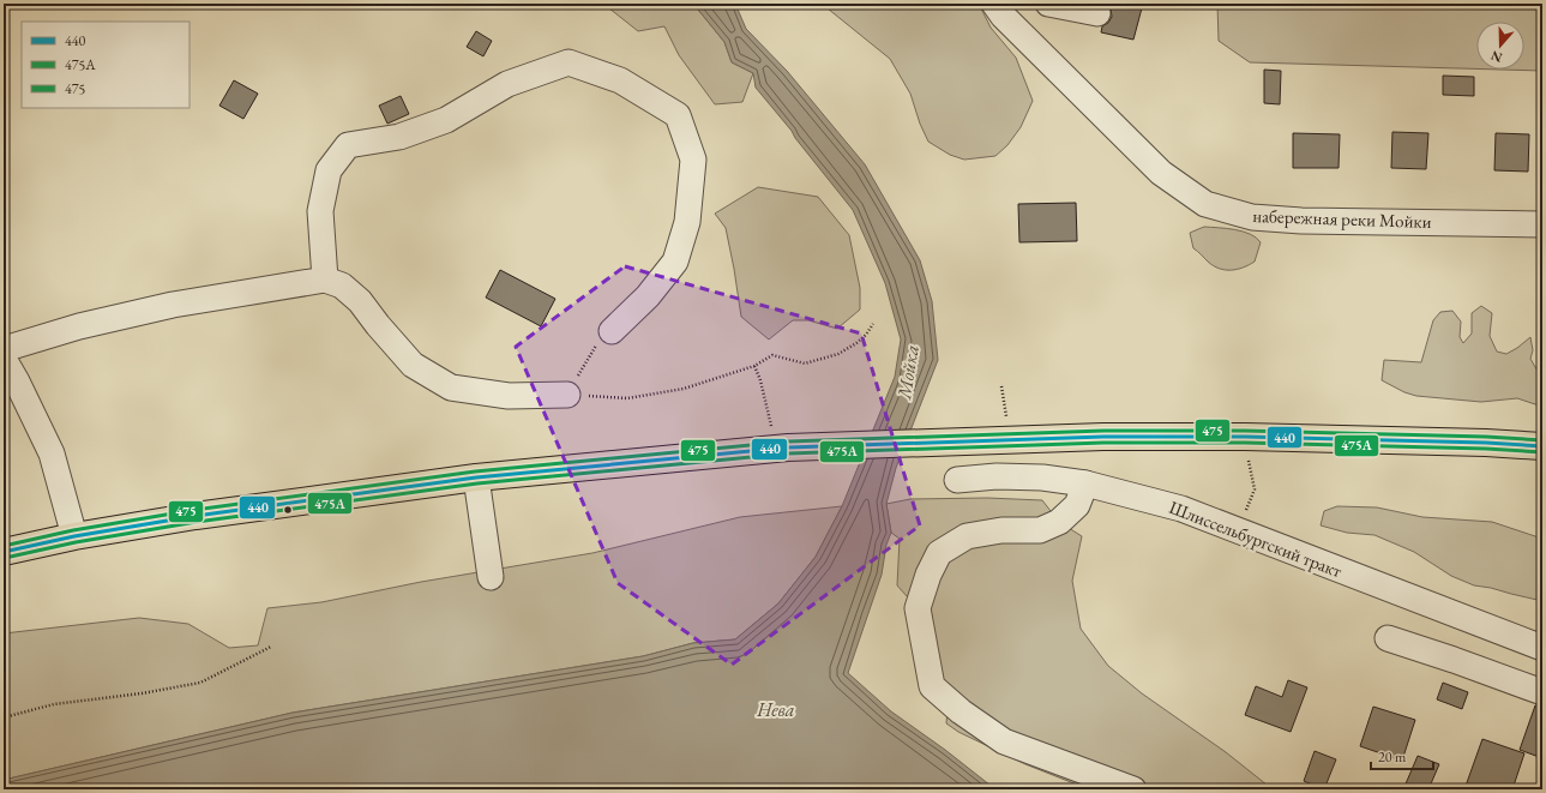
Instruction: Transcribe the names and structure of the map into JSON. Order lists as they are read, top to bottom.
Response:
{
  "streets": {
    "street": ["набережная реки Мойки", "Шлиссельбургский тракт"]
  },
  "water": ["Мойка", "Нева"],
  "lines": ["transit line 475", "transit line 440", "transit line 475А"],
  "legend": ["440", "475А", "475"],
  "scale_bar": "20 m",
  "north": "bottom"
}
